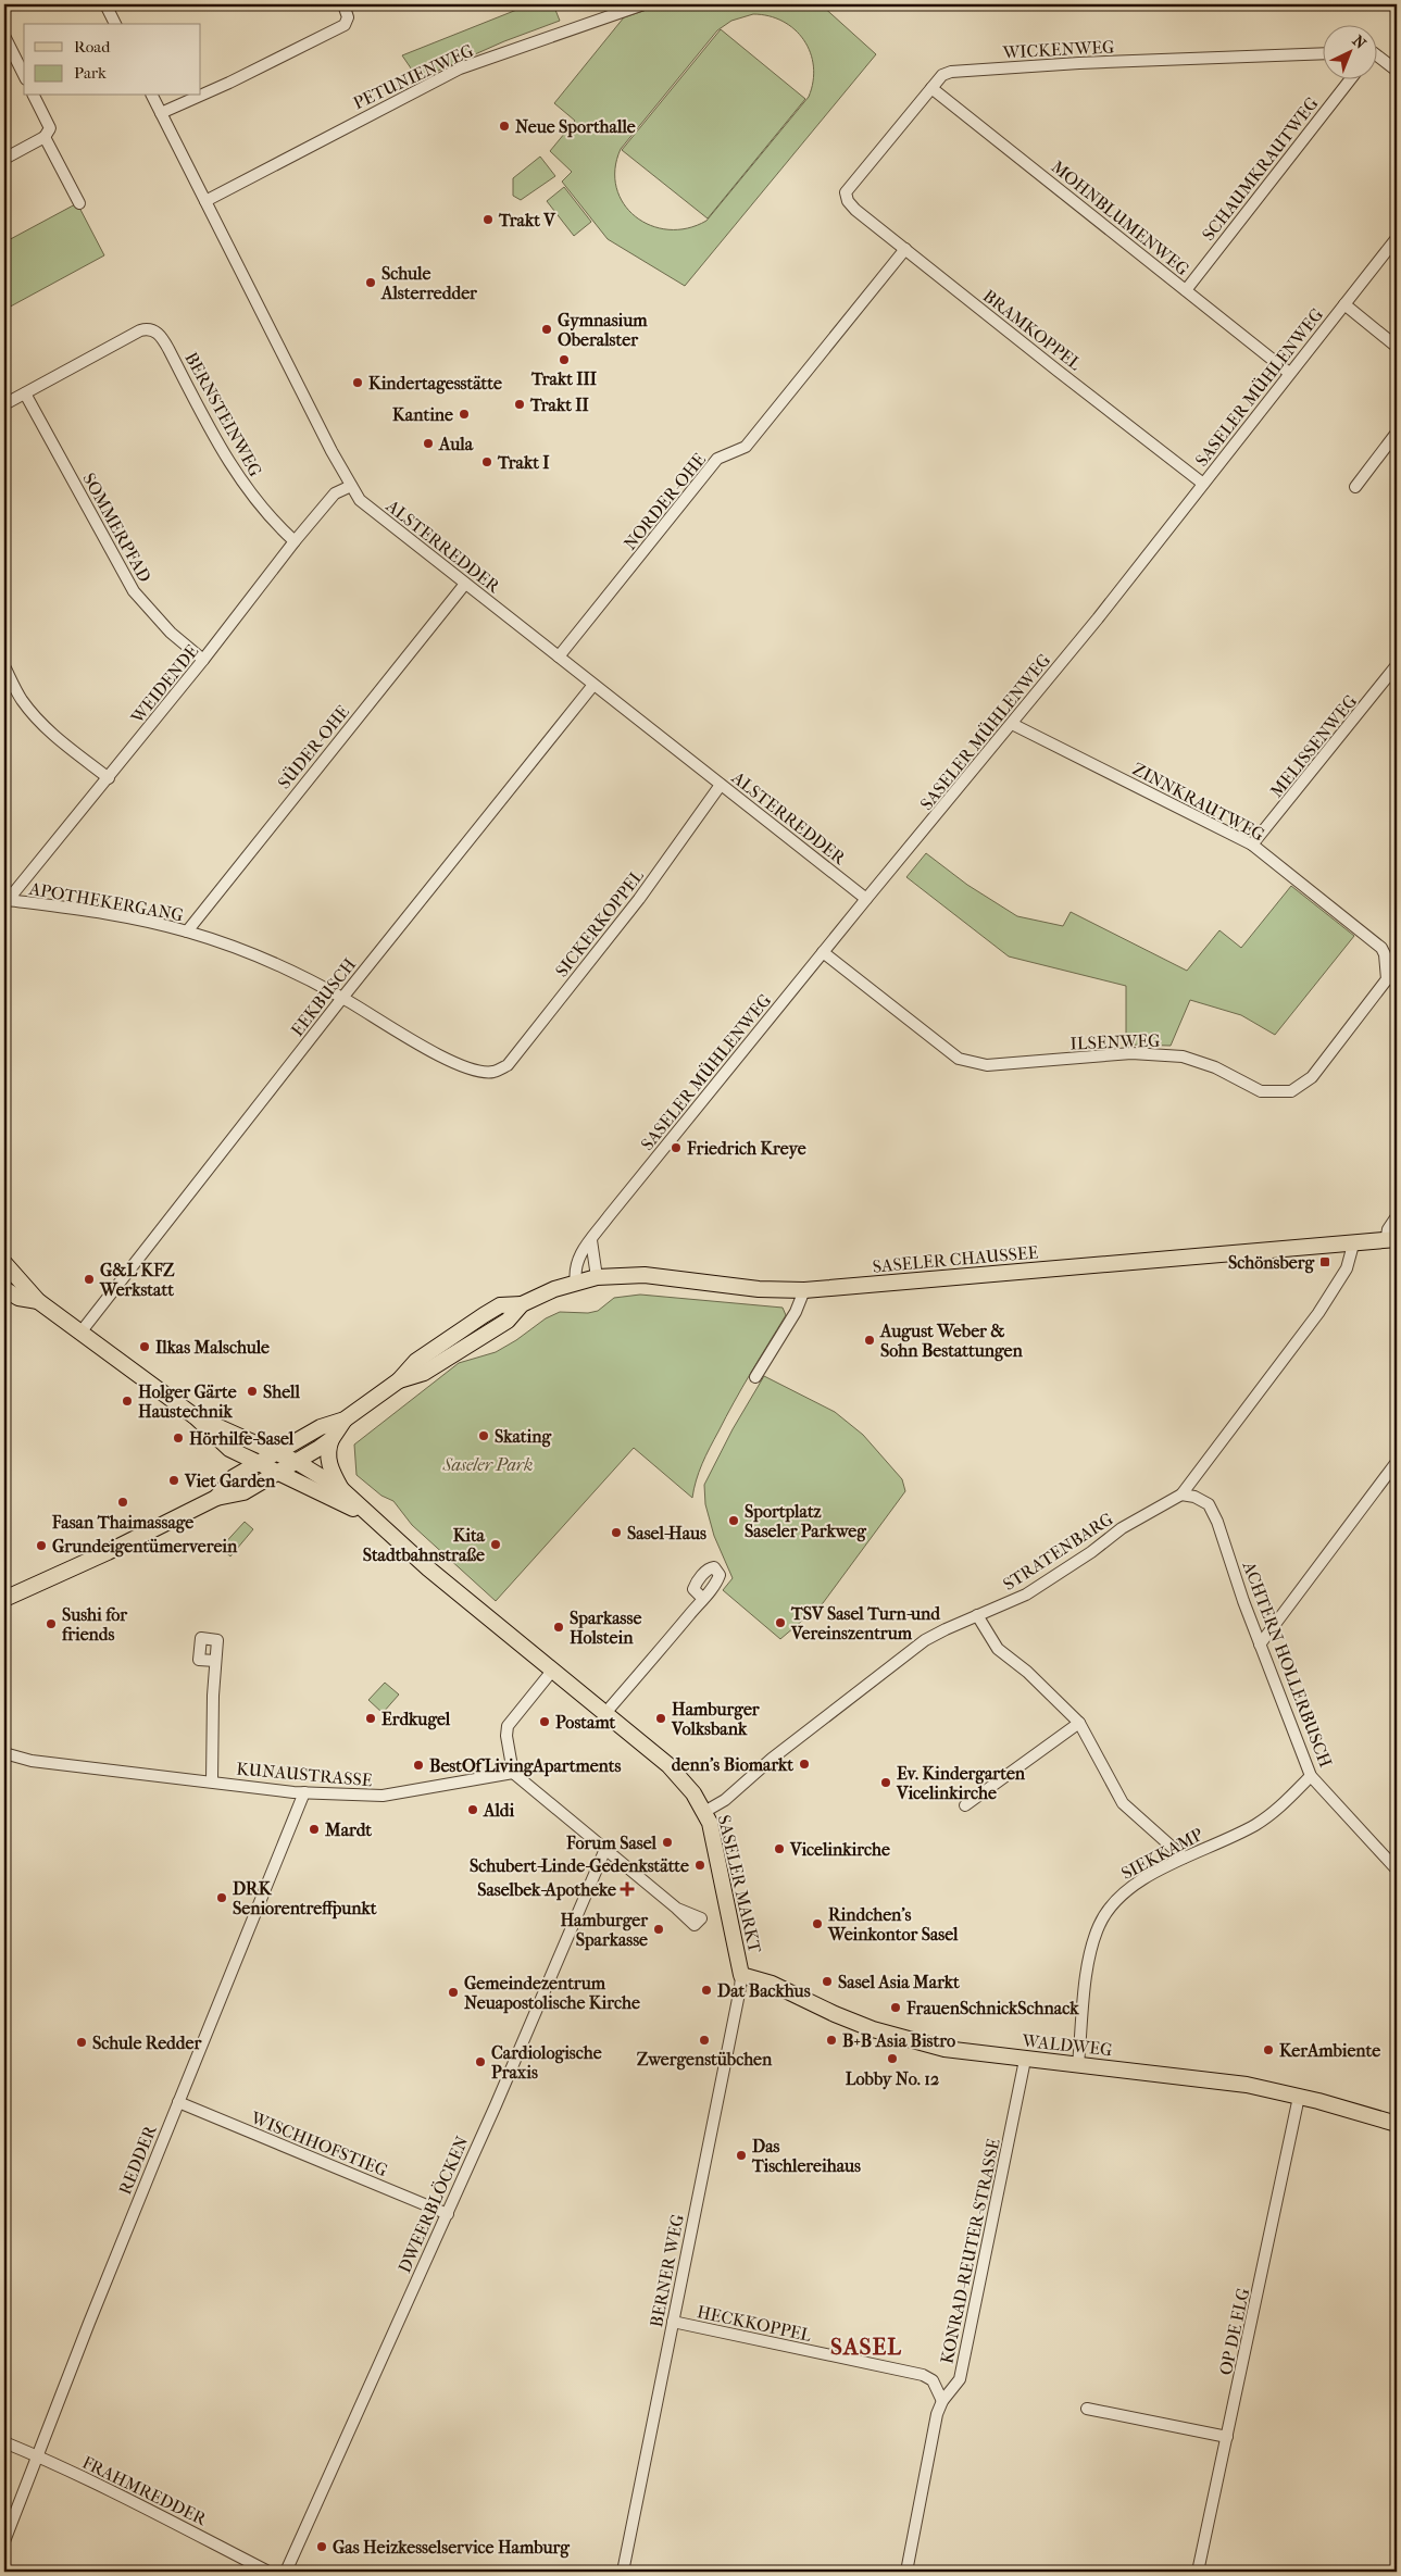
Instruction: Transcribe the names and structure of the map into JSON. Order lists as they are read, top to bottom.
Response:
{
  "streets": {
    "main road": ["SASELER CHAUSSEE", "SASELER MARKT", "WALDWEG"],
    "street": [
      "WICKENWEG",
      "PETUNIENWEG",
      "SCHAUMKRAUTWEG",
      "MOHNBLUMENWEG",
      "BRAMKOPPEL",
      "SASELER MÜHLENWEG",
      "BERNSTEINWEG",
      "NORDER-OHE",
      "SOMMERPFAD",
      "ALSTERREDDER",
      "WEIDENDE",
      "MELISSENWEG",
      "SÜDER-OHE",
      "ZINNKRAUTWEG",
      "APOTHEKERGANG",
      "SICKERKOPPEL",
      "EEKBUSCH",
      "ILSENWEG",
      "STRATENBARG",
      "ACHTERN HOLLERBUSCH",
      "KUNAUSTRASSE",
      "SIEKKAMP",
      "WISCHHOFSTIEG",
      "REDDER",
      "DWEERBLÖCKEN",
      "KONRAD-REUTER-STRASSE",
      "BERNER WEG",
      "HECKKOPPEL",
      "OP DE ELG",
      "FRAHMREDDER"
    ]
  },
  "crossings": [
    ["WICKENWEG", "MOHNBLUMENWEG"],
    ["WICKENWEG", "BRAMKOPPEL"],
    ["PETUNIENWEG", "ALSTERREDDER"],
    ["SCHAUMKRAUTWEG", "MOHNBLUMENWEG"],
    ["MOHNBLUMENWEG", "SASELER MÜHLENWEG"],
    ["BRAMKOPPEL", "SASELER MÜHLENWEG"],
    ["BRAMKOPPEL", "NORDER-OHE"],
    ["SASELER MÜHLENWEG", "ALSTERREDDER"],
    ["SASELER MÜHLENWEG", "ZINNKRAUTWEG"],
    ["SASELER MÜHLENWEG", "ILSENWEG"],
    ["SASELER MÜHLENWEG", "SASELER CHAUSSEE"],
    ["BERNSTEINWEG", "SOMMERPFAD"],
    ["BERNSTEINWEG", "WEIDENDE"],
    ["NORDER-OHE", "ALSTERREDDER"],
    ["SOMMERPFAD", "WEIDENDE"],
    ["ALSTERREDDER", "WEIDENDE"],
    ["ALSTERREDDER", "SÜDER-OHE"],
    ["ALSTERREDDER", "SICKERKOPPEL"],
    ["ALSTERREDDER", "EEKBUSCH"],
    ["WEIDENDE", "APOTHEKERGANG"],
    ["MELISSENWEG", "ZINNKRAUTWEG"],
    ["SÜDER-OHE", "APOTHEKERGANG"],
    ["ZINNKRAUTWEG", "ILSENWEG"],
    ["APOTHEKERGANG", "SICKERKOPPEL"],
    ["APOTHEKERGANG", "EEKBUSCH"],
    ["SASELER CHAUSSEE", "STRATENBARG"],
    ["STRATENBARG", "ACHTERN HOLLERBUSCH"],
    ["STRATENBARG", "SASELER MARKT"],
    ["ACHTERN HOLLERBUSCH", "SIEKKAMP"],
    ["KUNAUSTRASSE", "REDDER"],
    ["SIEKKAMP", "WALDWEG"],
    ["SASELER MARKT", "WALDWEG"],
    ["SASELER MARKT", "BERNER WEG"],
    ["WALDWEG", "KONRAD-REUTER-STRASSE"],
    ["WALDWEG", "BERNER WEG"],
    ["WALDWEG", "OP DE ELG"],
    ["WISCHHOFSTIEG", "REDDER"],
    ["WISCHHOFSTIEG", "DWEERBLÖCKEN"],
    ["REDDER", "FRAHMREDDER"],
    ["KONRAD-REUTER-STRASSE", "HECKKOPPEL"],
    ["BERNER WEG", "HECKKOPPEL"]
  ],
  "districts": ["SASEL"],
  "parks": ["Saseler Park"],
  "places": {
    "other": [
      "Neue Sporthalle",
      "Trakt V",
      "Schule Alsterredder",
      "Gymnasium Oberalster",
      "Trakt III",
      "Kindertagesstätte",
      "Trakt II",
      "Kantine",
      "Aula",
      "Trakt I",
      "Friedrich Kreye",
      "G&L KFZ Werkstatt",
      "August Weber & Sohn Bestattungen",
      "Ilkas Malschule",
      "Shell",
      "Holger Gärte Haustechnik",
      "Skating",
      "Hörhilfe-Sasel",
      "Viet Garden",
      "Fasan Thaimassage",
      "Sportplatz Saseler Parkweg",
      "Sasel-Haus",
      "Kita Stadtbahnstraße",
      "Grundeigentümerverein",
      "TSV Sasel Turn-und Vereinszentrum",
      "Sushi for friends",
      "Sparkasse Holstein",
      "Erdkugel",
      "Hamburger Volksbank",
      "Postamt",
      "denn's Biomarkt",
      "BestOfLivingApartments",
      "Ev. Kindergarten Vicelinkirche",
      "Aldi",
      "Mardt",
      "Forum Sasel",
      "Vicelinkirche",
      "Schubert-Linde-Gedenkstätte",
      "DRK Seniorentreffpunkt",
      "Rindchen's Weinkontor Sasel",
      "Hamburger Sparkasse",
      "Sasel Asia Markt",
      "Dat Backhus",
      "Gemeindezentrum Neuapostolische Kirche",
      "FrauenSchnickSchnack",
      "Zwergenstübchen",
      "B+B Asia Bistro",
      "Schule Redder",
      "KerAmbiente",
      "Lobby No. 12",
      "Cardiologische Praxis",
      "Das Tischlereihaus",
      "Gas Heizkesselservice Hamburg"
    ],
    "transit": ["Schönsberg"],
    "health": ["Saselbek-Apotheke"]
  },
  "legend": ["Road", "Park"],
  "north": "top right"
}
